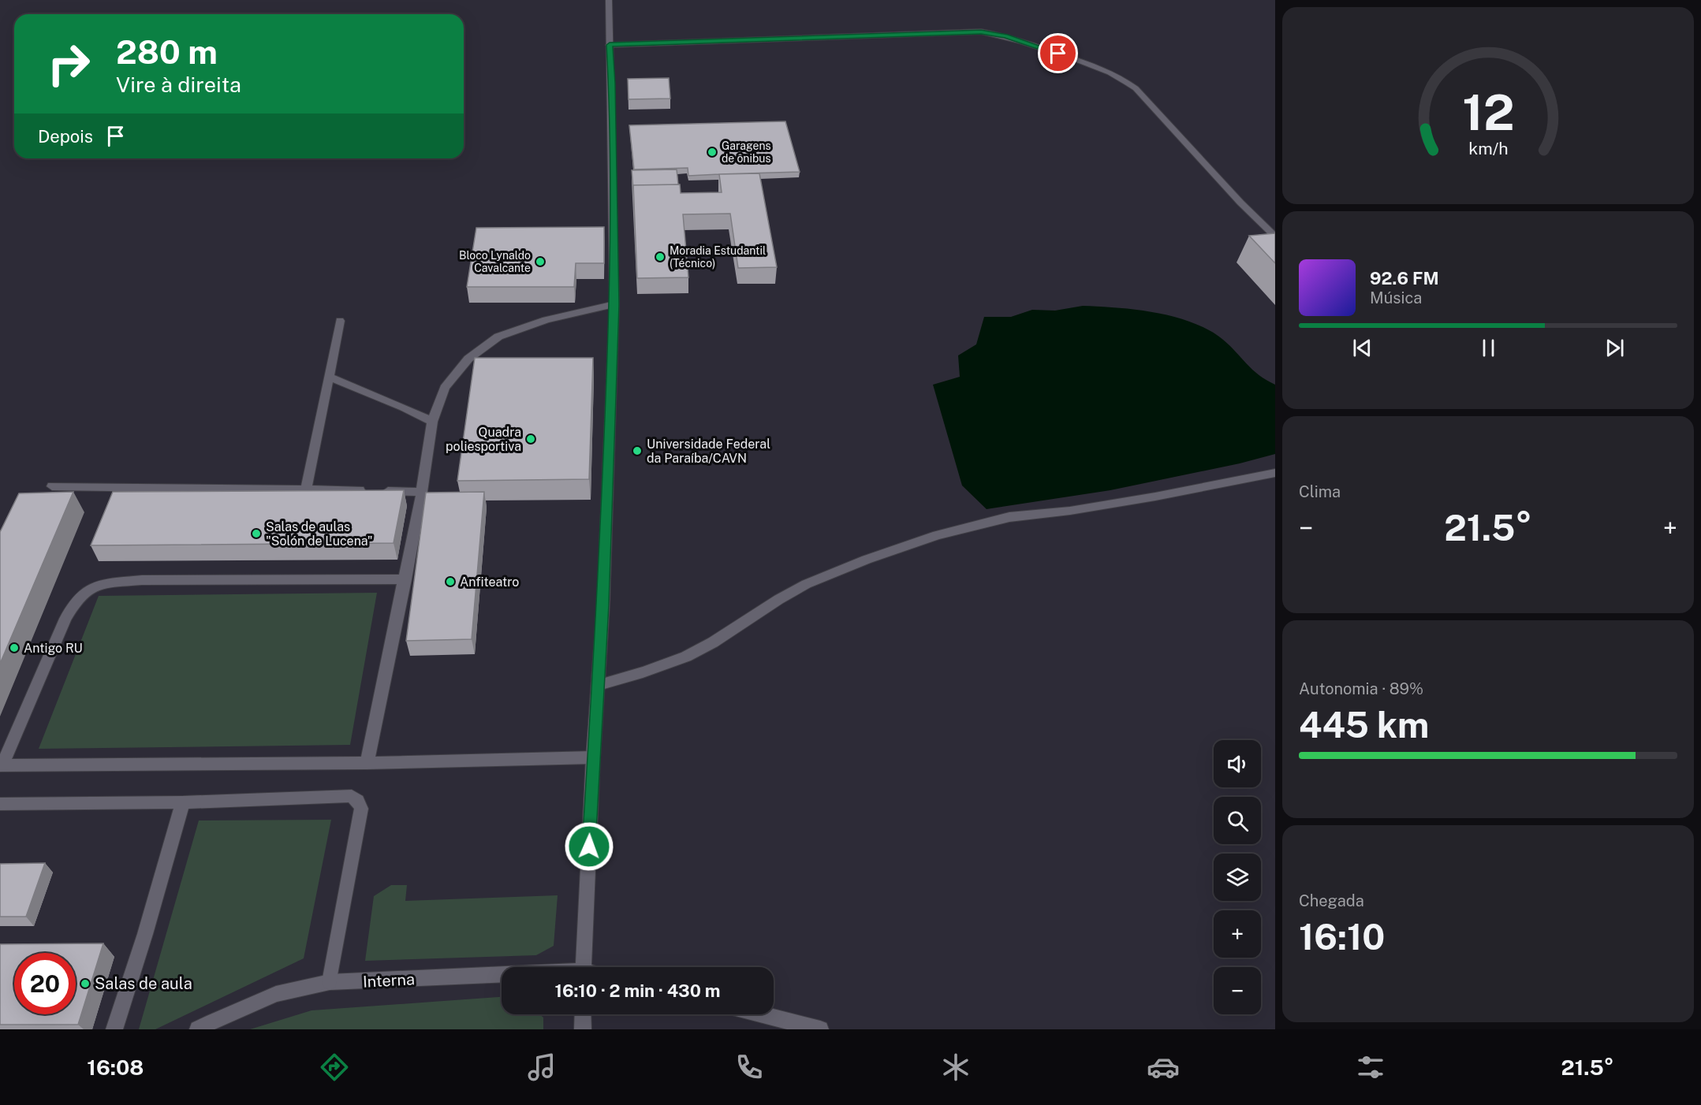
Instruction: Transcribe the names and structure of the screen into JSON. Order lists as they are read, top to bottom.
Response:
{
  "streets": {
    "street": ["Interna"]
  },
  "places": [
    "Garagens de ônibus",
    "Moradia Estudantil (Técnico)",
    "Bloco Lynaldo Cavalcante",
    "Quadra poliesportiva",
    "Universidade Federal da Paraíba/CAVN",
    "Salas de aulas \"Solón de Lucena\"",
    "Anfiteatro",
    "Antigo RU",
    "Salas de aula"
  ],
  "page": {
    "turn": ["280 m", "Vire à direita"],
    "then": "Depois",
    "song": ["92.6 FM", "Música"],
    "tile": [
      "Clima",
      ["Autonomia · 89%", "445 km"],
      ["Chegada", "16:10"]
    ],
    "heat": ["−", "21.5°", "+"],
    "map_buttons": ["+", "−"],
    "limit": "20",
    "trip": "16:10 · 2 min · 430 m",
    "tabs": ["16:08", "21.5°"],
    "gauge": ["12", "km/h"]
  }
}
